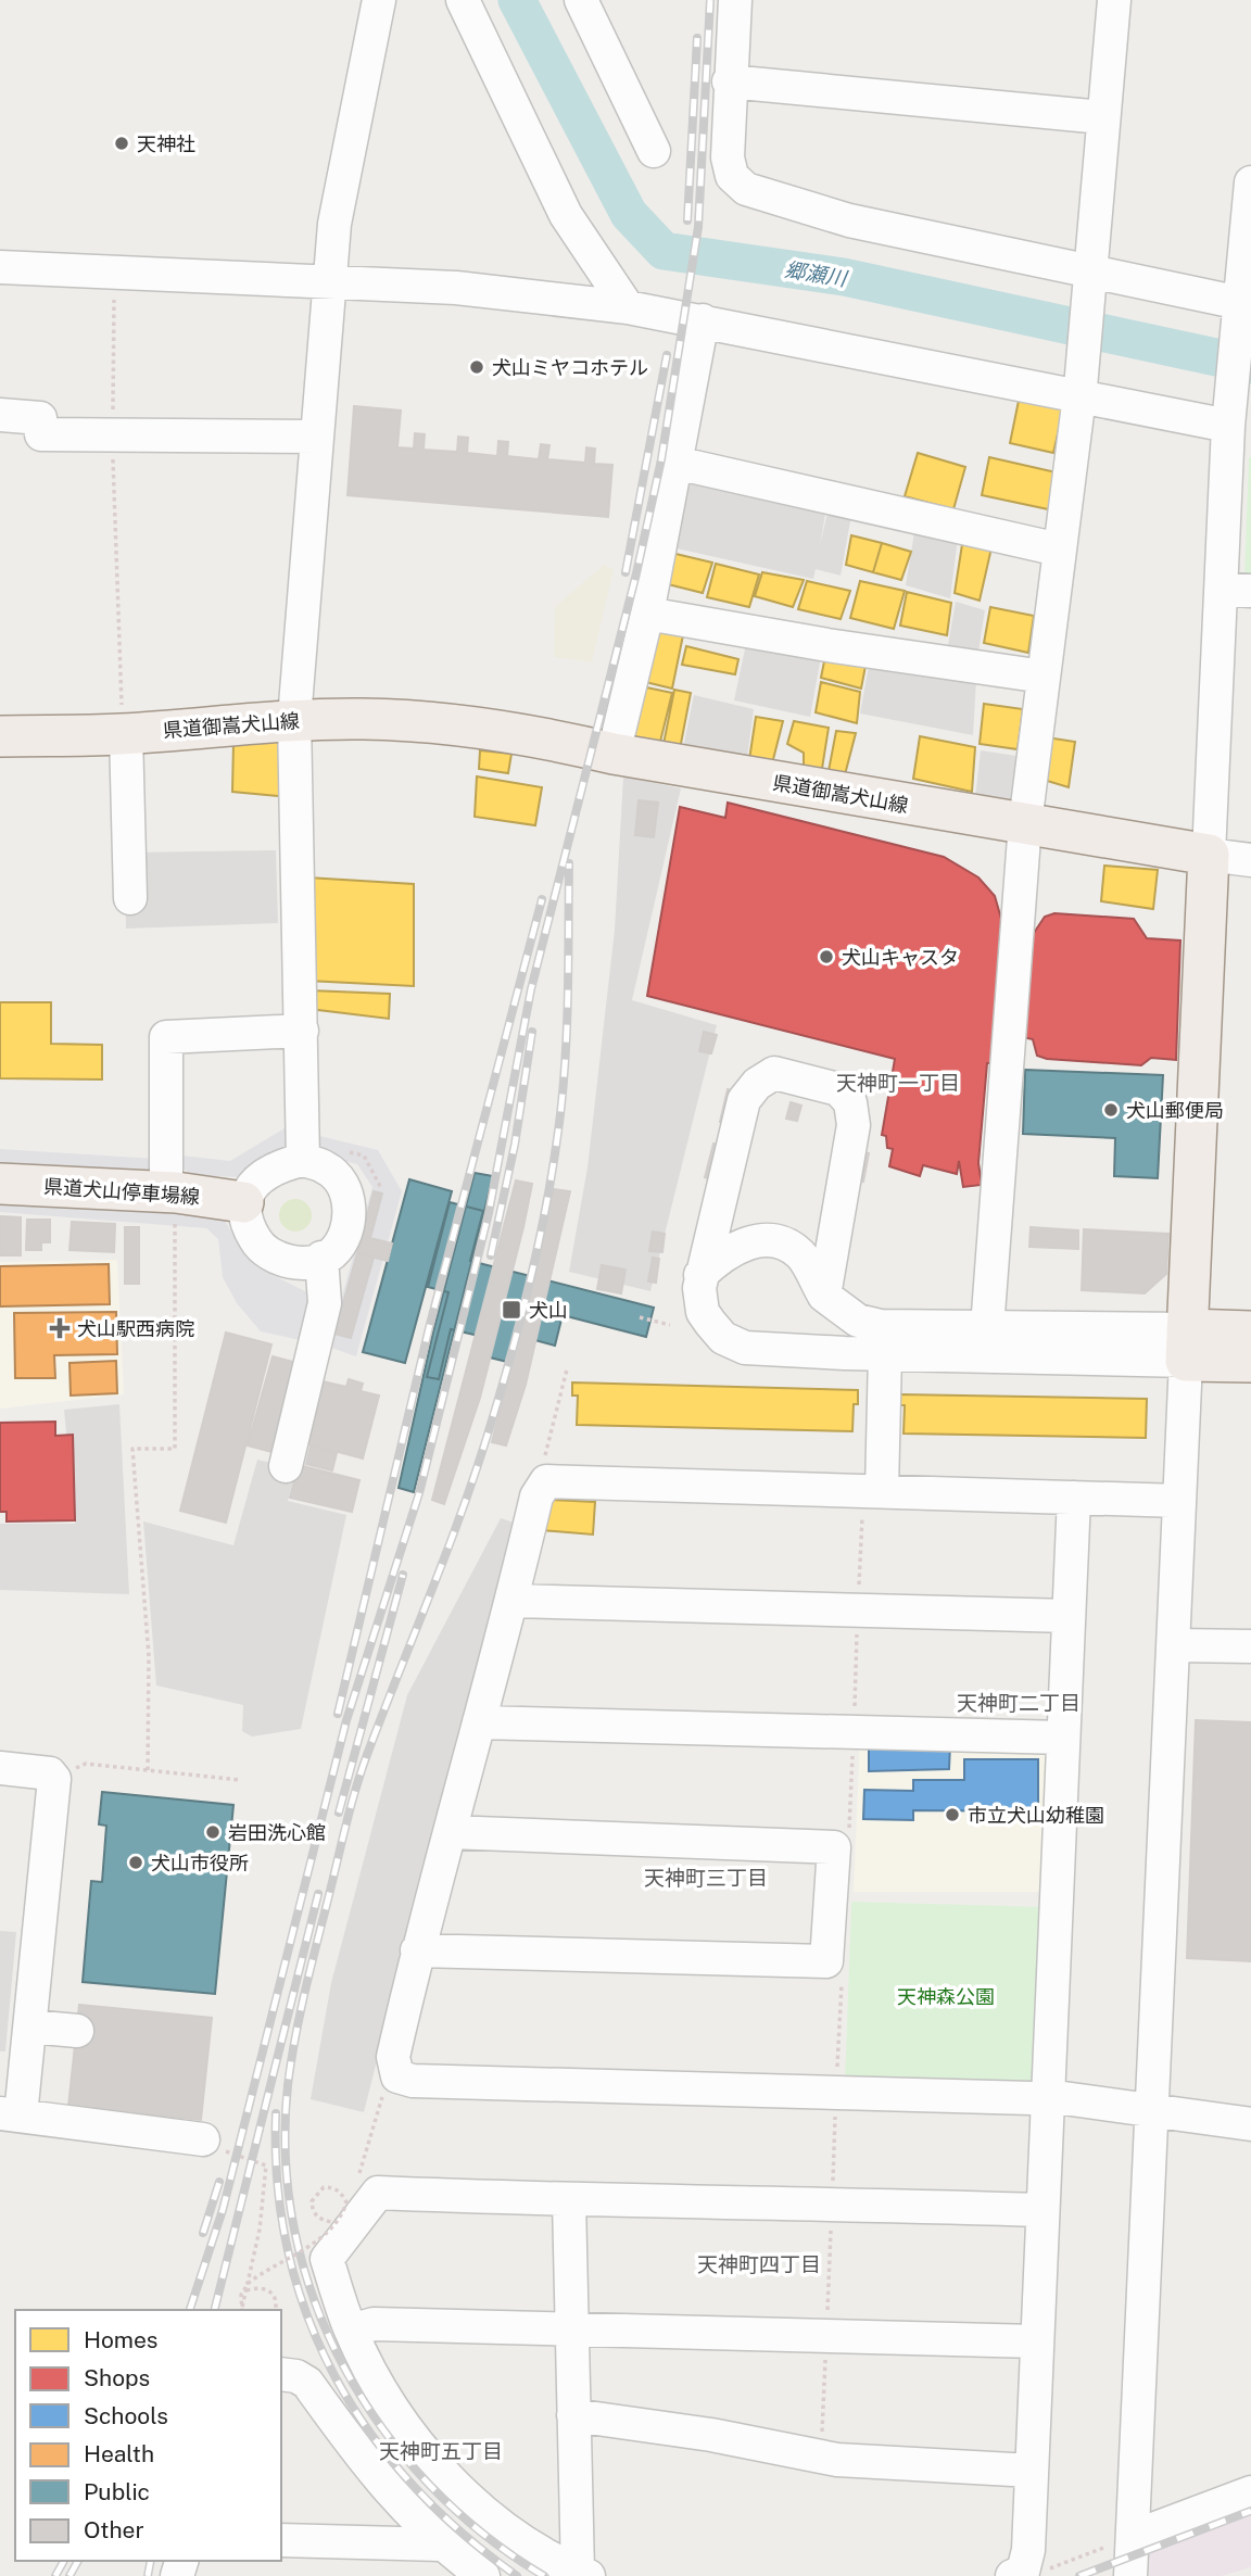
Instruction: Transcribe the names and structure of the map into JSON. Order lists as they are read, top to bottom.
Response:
{
  "streets": {
    "main road": ["県道御嵩犬山線", "県道犬山停車場線"]
  },
  "districts": [
    "天神町一丁目",
    "天神町二丁目",
    "天神町三丁目",
    "天神町四丁目",
    "天神町五丁目"
  ],
  "water": ["郷瀬川"],
  "parks": ["天神森公園"],
  "places": {
    "other": [
      "天神社",
      "犬山ミヤコホテル",
      "犬山キャスタ",
      "犬山郵便局",
      "市立犬山幼稚園",
      "岩田洗心館",
      "犬山市役所"
    ],
    "transit": ["犬山"],
    "health": ["犬山駅西病院"]
  },
  "legend": [
    "Homes",
    "Shops",
    "Schools",
    "Health",
    "Public",
    "Other"
  ]
}
